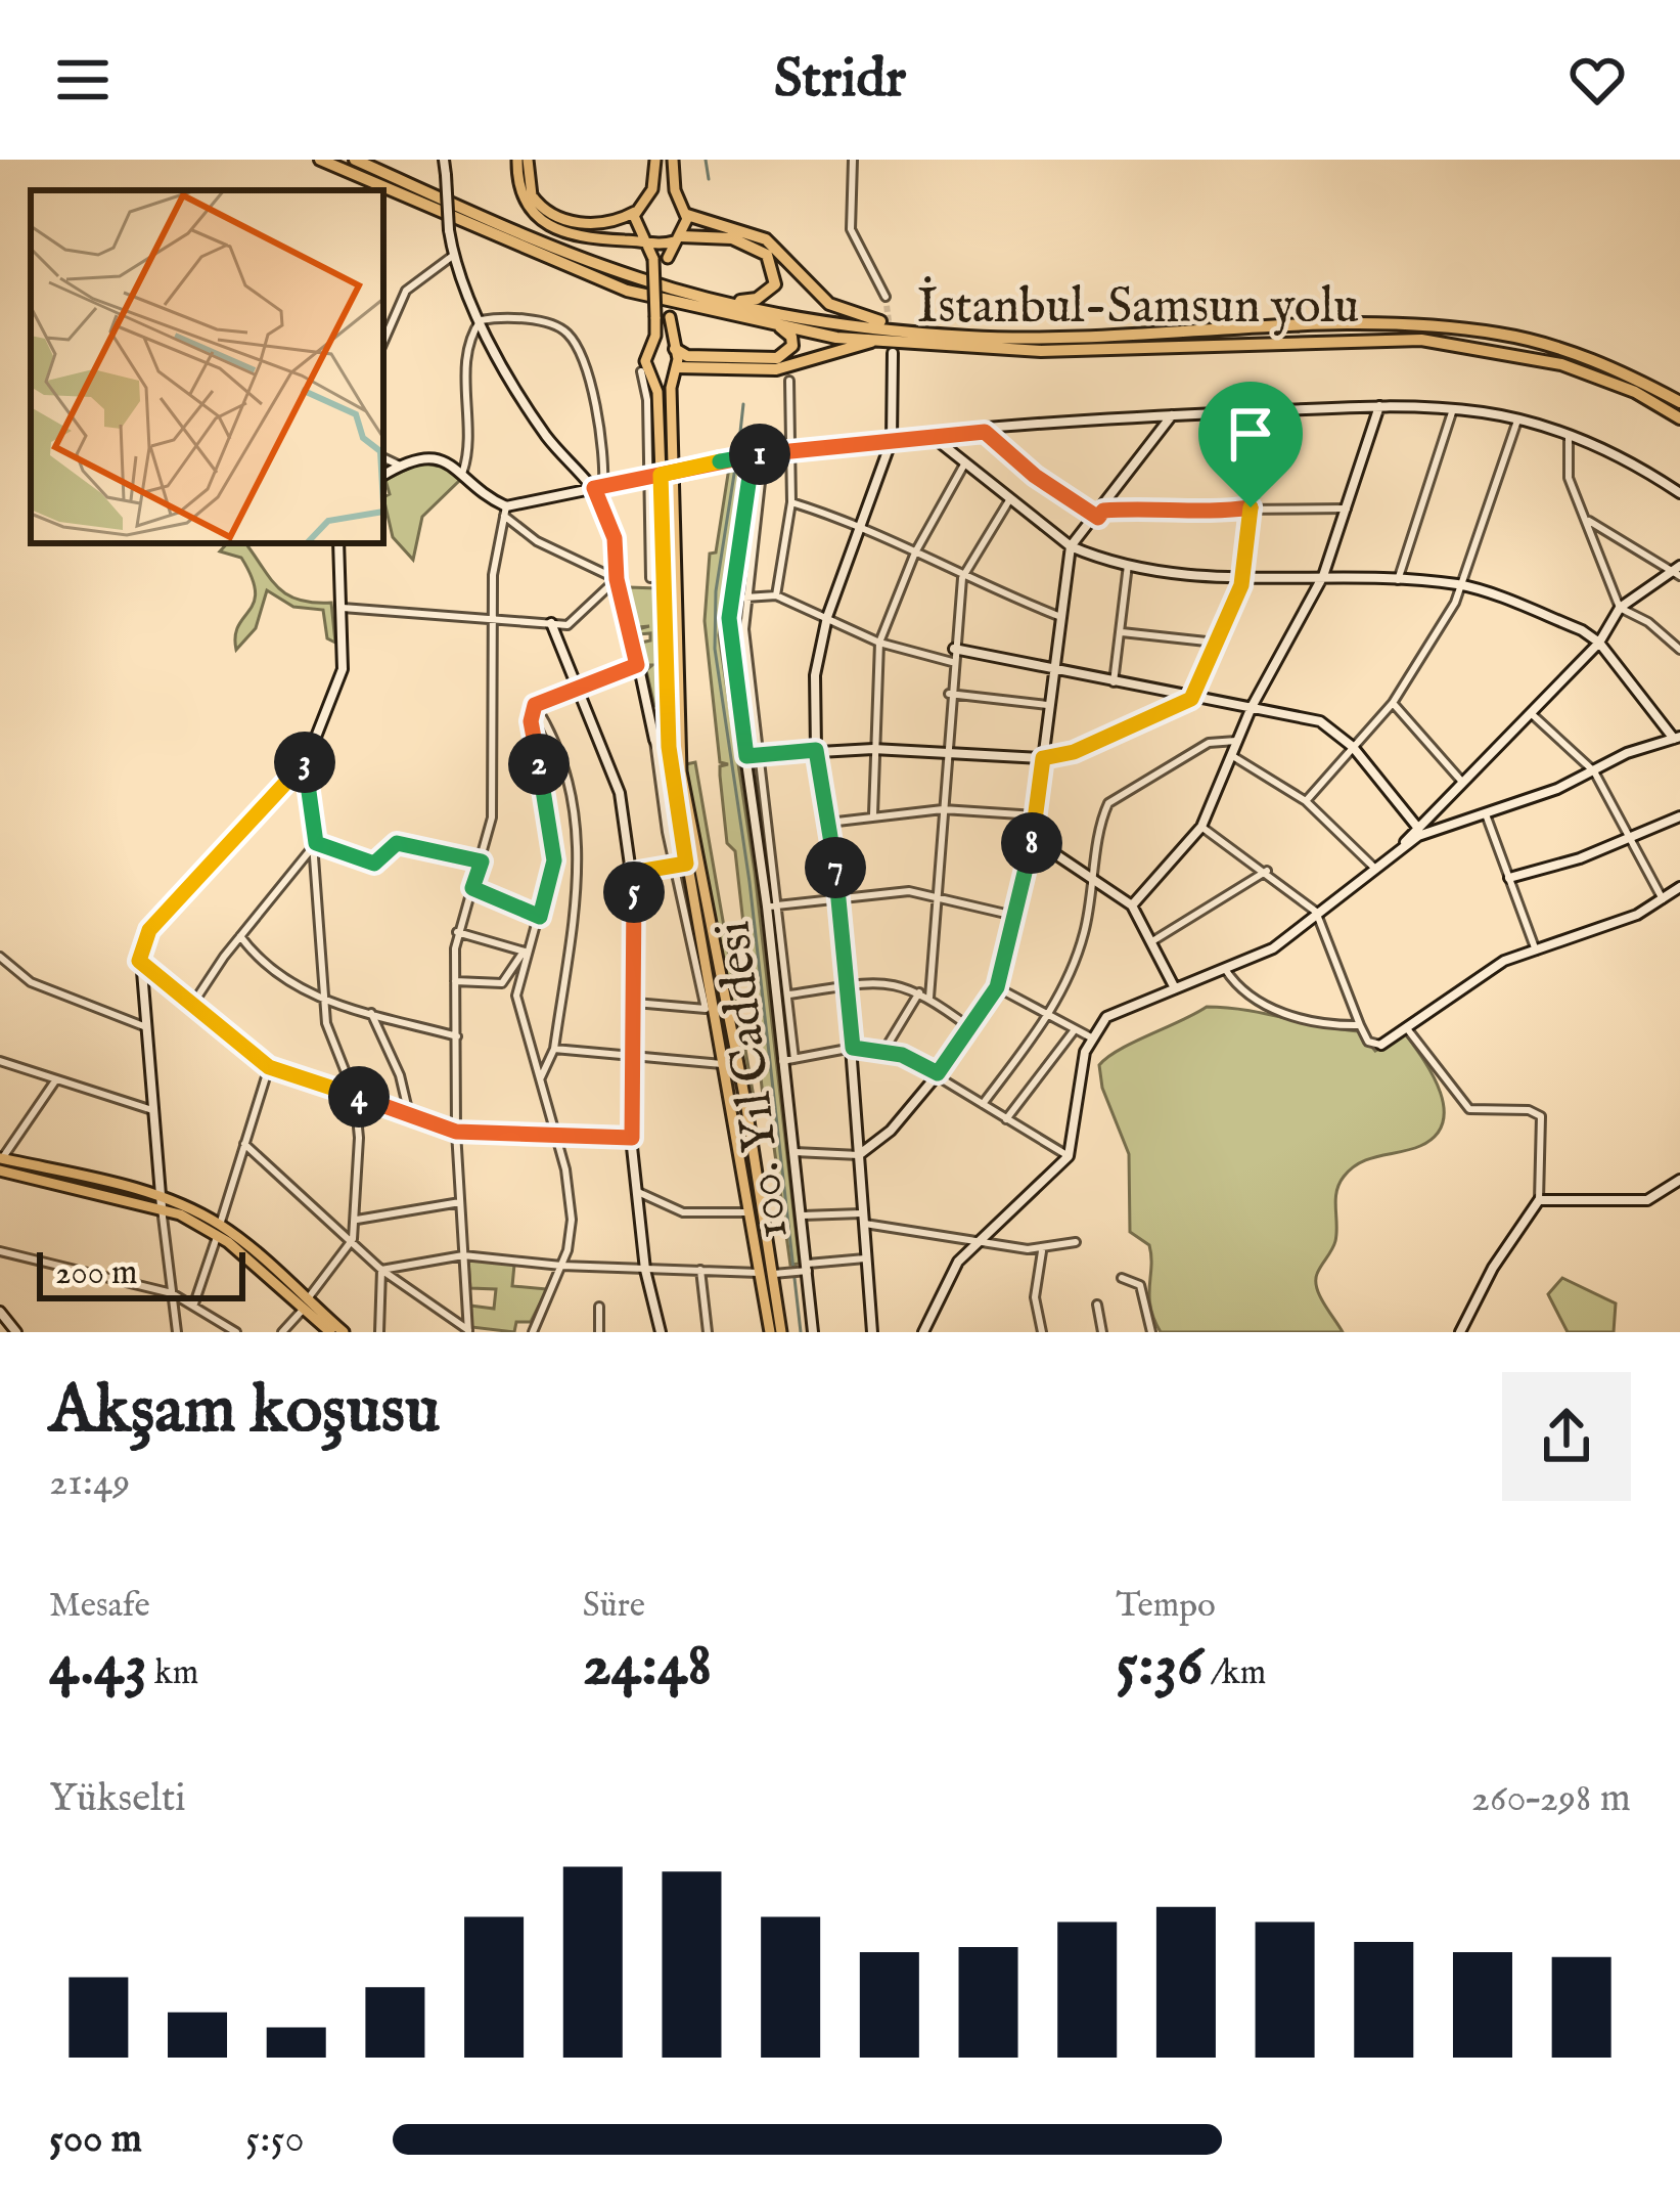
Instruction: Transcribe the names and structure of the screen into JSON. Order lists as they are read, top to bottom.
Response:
{
  "streets": {
    "highway": ["İstanbul-Samsun yolu"],
    "street": ["100. Yıl Caddesi"]
  },
  "scale_bar": "200 m",
  "page": {
    "header": "Stridr",
    "pins": [
      "1",
      "3",
      "2",
      "8",
      "7",
      "5",
      "4"
    ],
    "scale": "200 m",
    "heading": ["Akşam koşusu", "21:49"],
    "stats": [
      ["Mesafe", "4.43 km"],
      ["Süre", "24:48"],
      ["Tempo", "5:36 /km"]
    ],
    "chart": ["Yükselti", "260–298 m"],
    "list": [
      {
        "name": "500 m",
        "note": "5:50"
      }
    ]
  }
}
